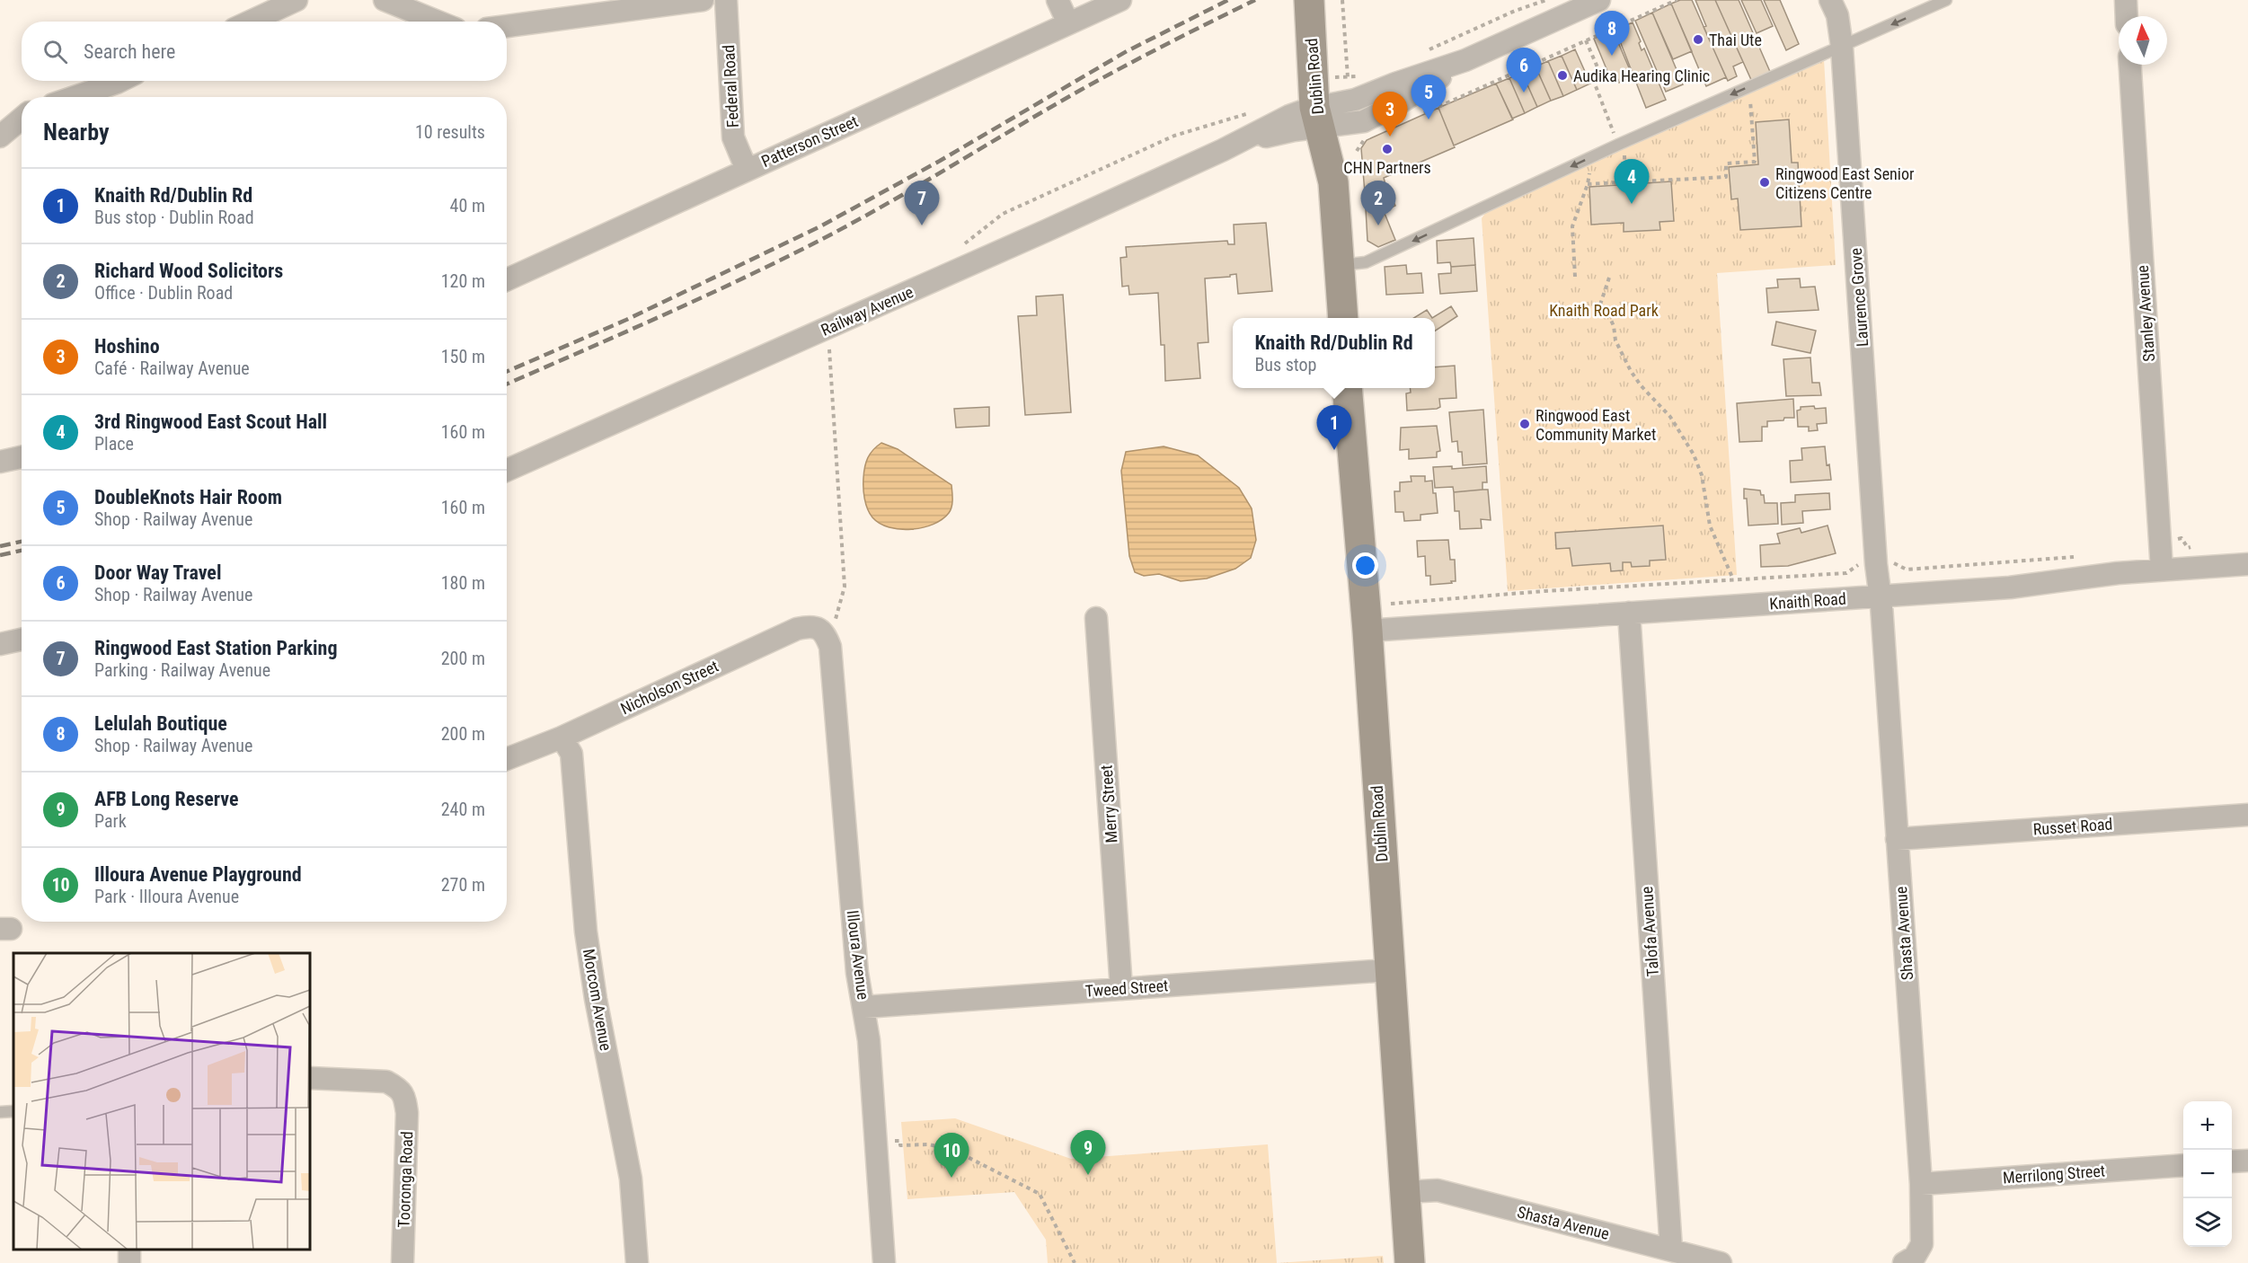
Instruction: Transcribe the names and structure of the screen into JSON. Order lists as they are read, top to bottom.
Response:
{
  "streets": {
    "main road": ["Dublin Road"],
    "street": [
      "Federal Road",
      "Patterson Street",
      "Laurence Grove",
      "Railway Avenue",
      "Stanley Avenue",
      "Knaith Road",
      "Nicholson Street",
      "Merry Street",
      "Russet Road",
      "Talofa Avenue",
      "Shasta Avenue",
      "Illoura Avenue",
      "Tweed Street",
      "Morcom Avenue",
      "Merrilong Street",
      "Tooronga Road"
    ]
  },
  "crossings": [
    ["Dublin Road", "Railway Avenue"],
    ["Dublin Road", "Knaith Road"],
    ["Dublin Road", "Shasta Avenue"],
    ["Dublin Road", "Tweed Street"],
    ["Federal Road", "Patterson Street"],
    ["Laurence Grove", "Knaith Road"],
    ["Laurence Grove", "Shasta Avenue"],
    ["Stanley Avenue", "Knaith Road"],
    ["Knaith Road", "Talofa Avenue"],
    ["Knaith Road", "Shasta Avenue"],
    ["Nicholson Street", "Illoura Avenue"],
    ["Nicholson Street", "Morcom Avenue"],
    ["Merry Street", "Tweed Street"],
    ["Russet Road", "Shasta Avenue"],
    ["Talofa Avenue", "Shasta Avenue"],
    ["Shasta Avenue", "Merrilong Street"],
    ["Illoura Avenue", "Tweed Street"]
  ],
  "parks": ["Knaith Road Park"],
  "places": [
    "Thai Ute",
    "Audika Hearing Clinic",
    "CHN Partners",
    "Ringwood East Senior Citizens Centre",
    "Ringwood East Community Market"
  ],
  "north": "top",
  "page": {
    "pins": [
      "8",
      "6",
      "5",
      "3",
      "4",
      "2",
      "7",
      "1",
      "9",
      "10"
    ],
    "search": "Search here",
    "heading": ["Nearby", "10 results"],
    "list": [
      {
        "mark": "1",
        "name": "Knaith Rd/Dublin Rd",
        "note": "Bus stop · Dublin Road",
        "value": "40 m"
      },
      {
        "mark": "2",
        "name": "Richard Wood Solicitors",
        "note": "Office · Dublin Road",
        "value": "120 m"
      },
      {
        "mark": "3",
        "name": "Hoshino",
        "note": "Café · Railway Avenue",
        "value": "150 m"
      },
      {
        "mark": "4",
        "name": "3rd Ringwood East Scout Hall",
        "note": "Place",
        "value": "160 m"
      },
      {
        "mark": "5",
        "name": "DoubleKnots Hair Room",
        "note": "Shop · Railway Avenue",
        "value": "160 m"
      },
      {
        "mark": "6",
        "name": "Door Way Travel",
        "note": "Shop · Railway Avenue",
        "value": "180 m"
      },
      {
        "mark": "7",
        "name": "Ringwood East Station Parking",
        "note": "Parking · Railway Avenue",
        "value": "200 m"
      },
      {
        "mark": "8",
        "name": "Lelulah Boutique",
        "note": "Shop · Railway Avenue",
        "value": "200 m"
      },
      {
        "mark": "9",
        "name": "AFB Long Reserve",
        "note": "Park",
        "value": "240 m"
      },
      {
        "mark": "10",
        "name": "Illoura Avenue Playground",
        "note": "Park · Illoura Avenue",
        "value": "270 m"
      }
    ],
    "popup": ["Knaith Rd/Dublin Rd", "Bus stop"],
    "map_buttons": ["+", "−"]
  }
}
